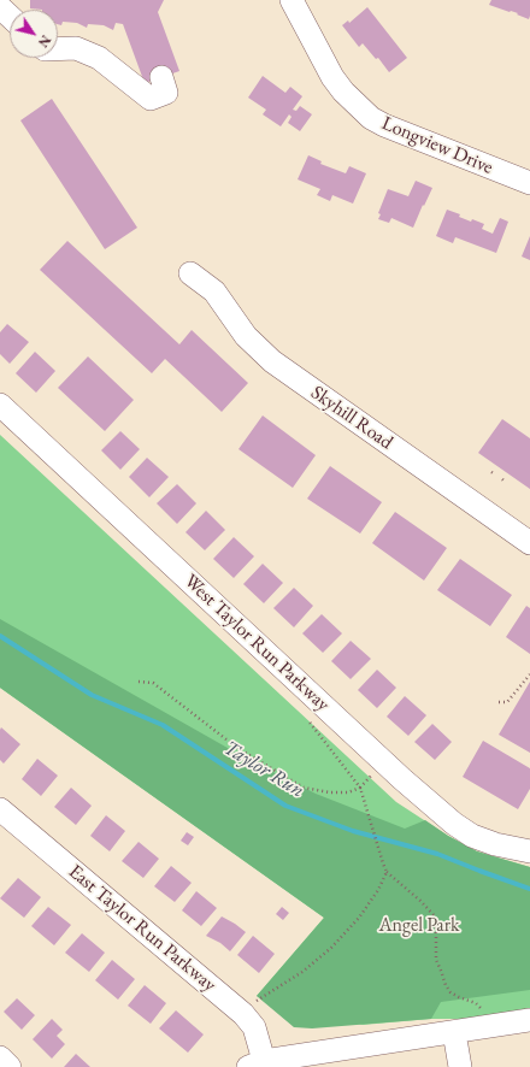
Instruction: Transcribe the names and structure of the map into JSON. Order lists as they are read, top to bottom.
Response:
{
  "streets": {
    "street": [
      "Longview Drive",
      "Skyhill Road",
      "West Taylor Run Parkway",
      "East Taylor Run Parkway"
    ]
  },
  "water": ["Taylor Run"],
  "parks": ["Angel Park"],
  "north": "bottom right"
}
